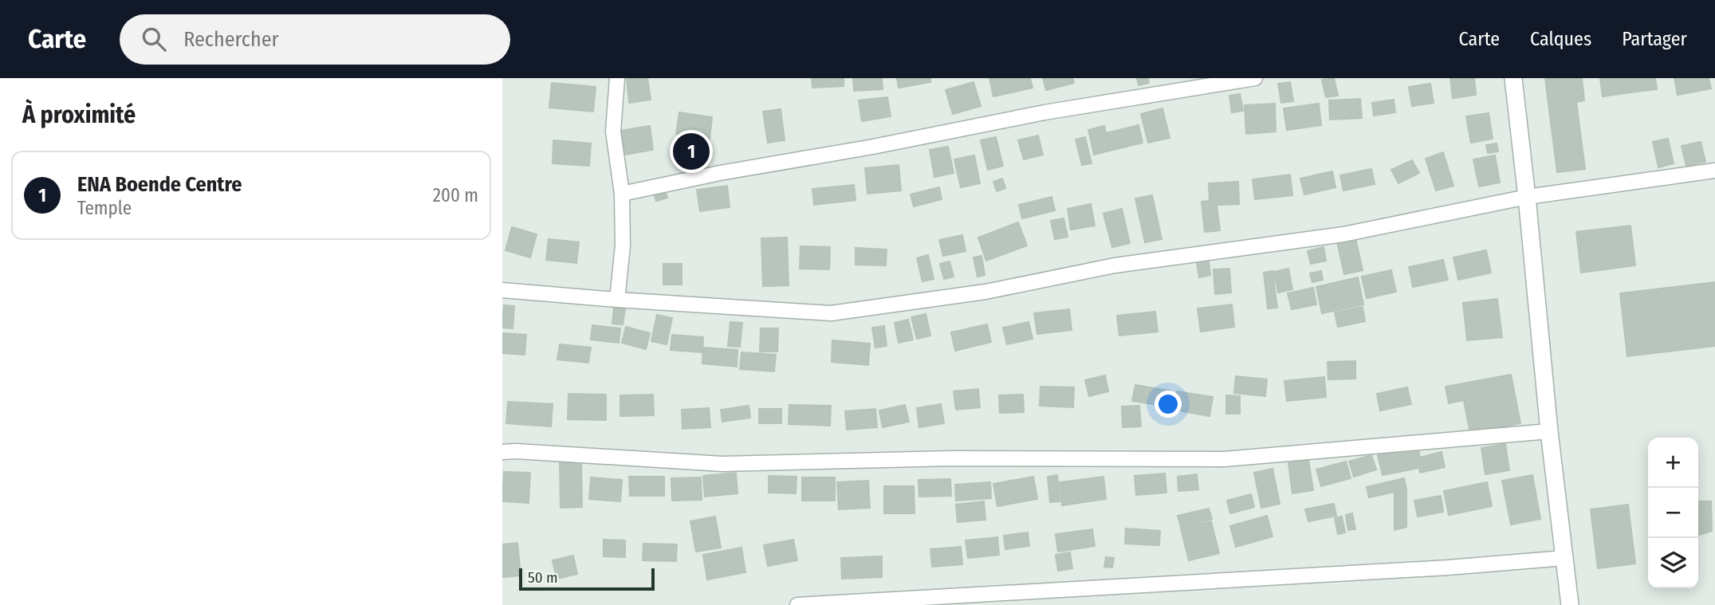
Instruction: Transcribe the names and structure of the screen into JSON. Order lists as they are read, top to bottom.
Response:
{
  "scale_bar": "50 m",
  "page": {
    "header": "Carte",
    "search": "Rechercher",
    "nav": ["Carte", "Calques", "Partager"],
    "heading": "À proximité",
    "pins": "1",
    "list": [
      {
        "mark": "1",
        "name": "ENA Boende Centre",
        "note": "Temple",
        "value": "200 m"
      }
    ],
    "map_buttons": ["+", "−"],
    "scale": "50 m"
  }
}
